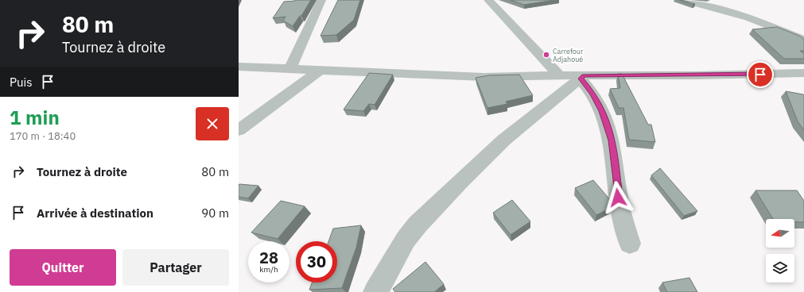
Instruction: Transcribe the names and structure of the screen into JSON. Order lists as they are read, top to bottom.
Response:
{
  "places": ["Carrefour Adjahoué"],
  "north": "left",
  "page": {
    "turn": ["80 m", "Tournez à droite"],
    "then": "Puis",
    "heading": ["1 min", "170 m · 18:40"],
    "list": [
      {
        "name": "Tournez à droite",
        "value": "80 m"
      },
      {
        "name": "Arrivée à destination",
        "value": "90 m"
      }
    ],
    "speed": "28 km/h",
    "limit": "30",
    "buttons": ["Quitter", "Partager"]
  }
}
